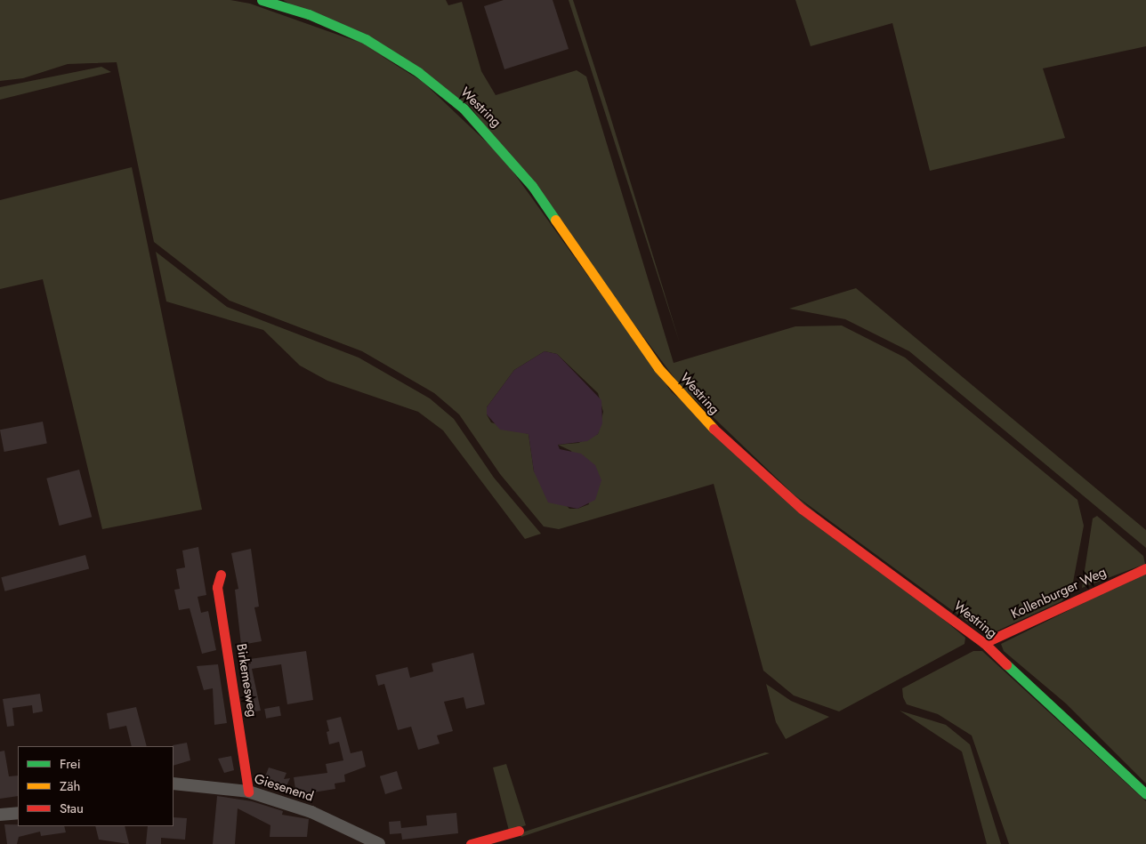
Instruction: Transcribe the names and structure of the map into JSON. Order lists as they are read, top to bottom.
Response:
{
  "streets": {
    "main road": ["Westring", "Kollenburger Weg", "Birkemesweg"],
    "street": ["Giesenend"]
  },
  "crossings": [
    ["Westring", "Kollenburger Weg"],
    ["Birkemesweg", "Giesenend"]
  ],
  "legend": ["Frei", "Zäh", "Stau"]
}
